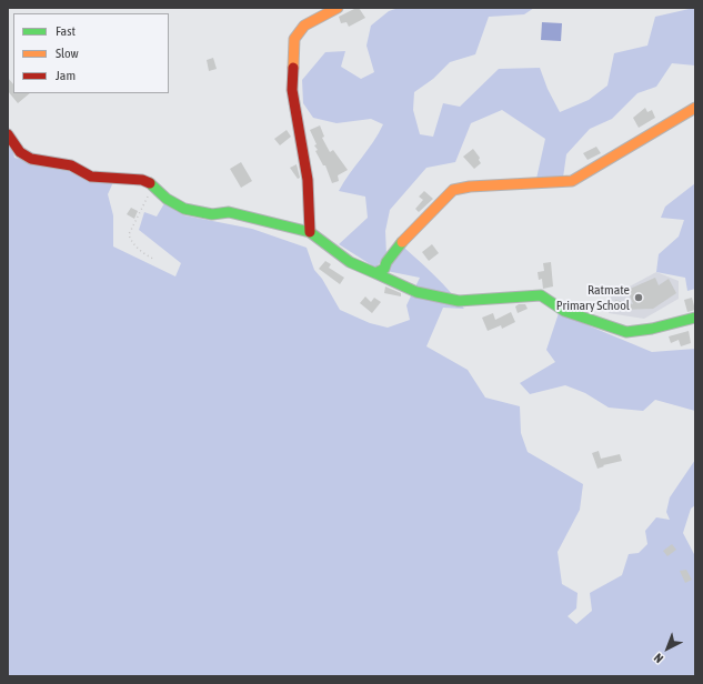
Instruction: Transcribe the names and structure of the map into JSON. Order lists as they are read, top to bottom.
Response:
{
  "places": ["Ratmate Primary School"],
  "legend": ["Fast", "Slow", "Jam"],
  "north": "bottom left"
}
